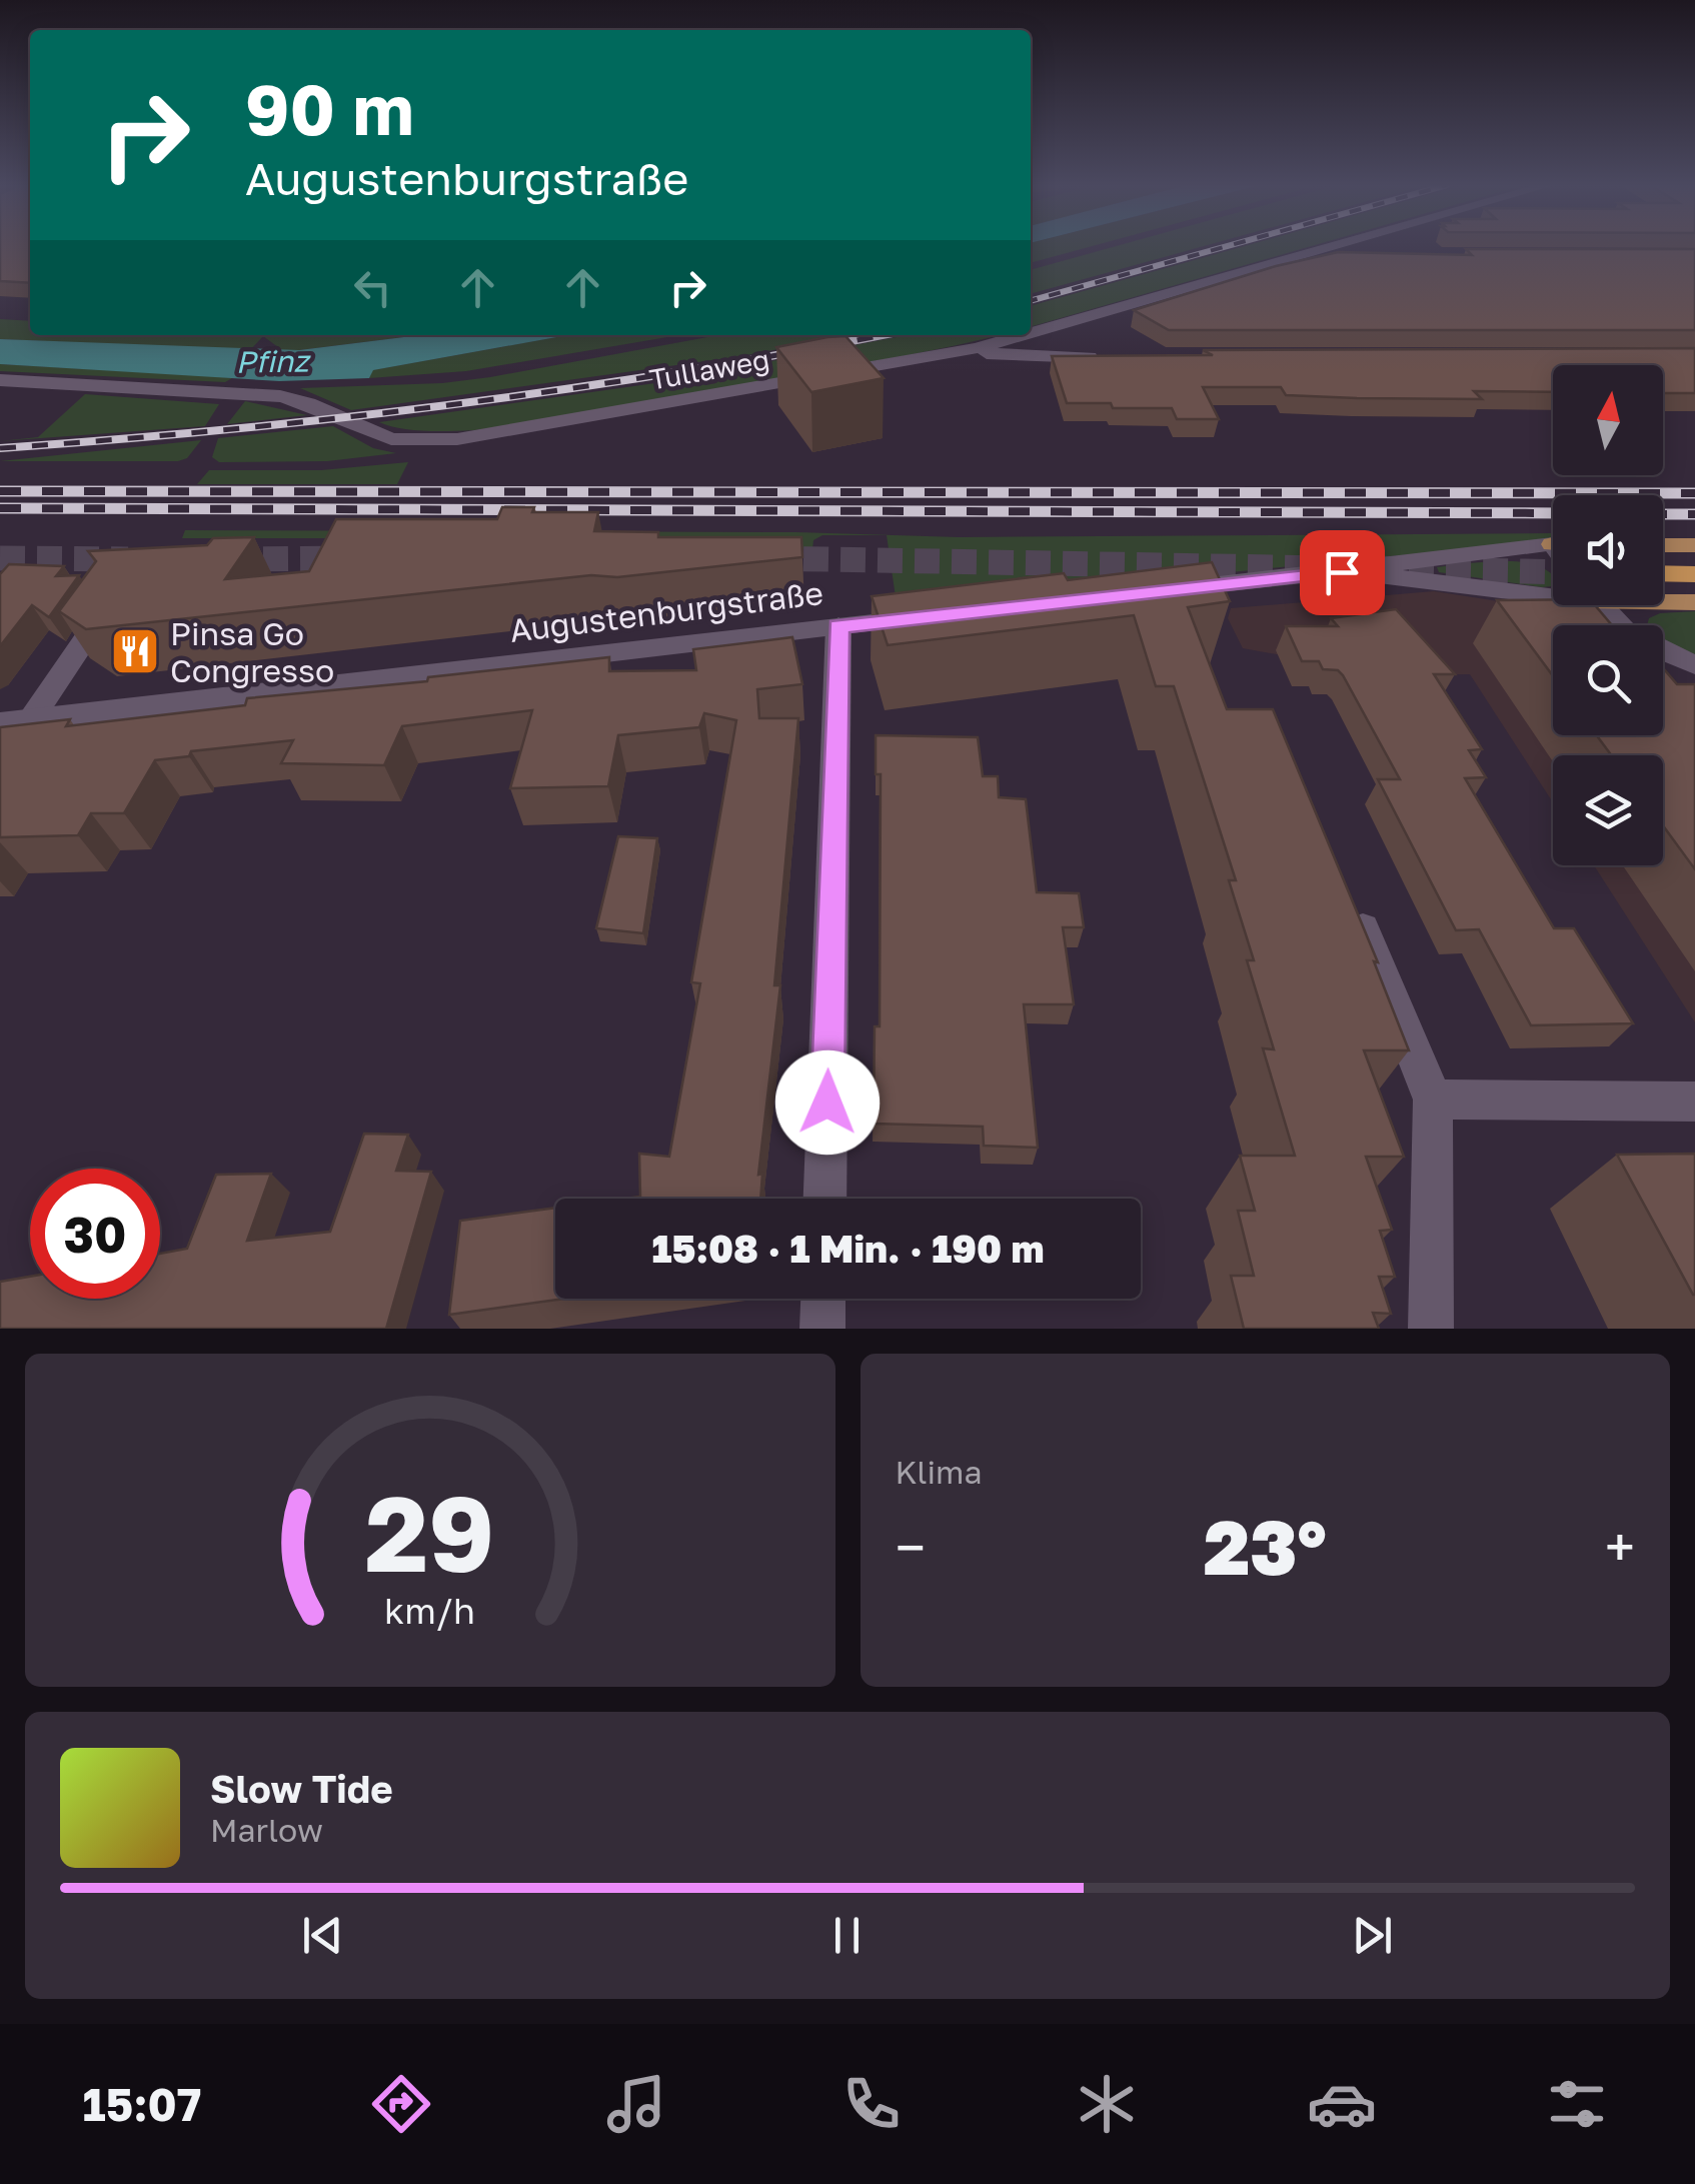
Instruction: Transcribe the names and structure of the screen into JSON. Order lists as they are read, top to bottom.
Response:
{
  "streets": {
    "street": ["Tullaweg", "Augustenburgstraße"]
  },
  "water": ["Pfinz"],
  "places": {
    "restaurant": ["Pinsa Go Congresso"]
  },
  "north": "top",
  "page": {
    "turn": ["90 m", "Augustenburgstraße"],
    "limit": "30",
    "trip": "15:08 · 1 Min. · 190 m",
    "tile": "Klima",
    "heat": ["−", "23°", "+"],
    "song": ["Slow Tide", "Marlow"],
    "tabs": "15:07",
    "gauge": ["29", "km/h"]
  }
}
